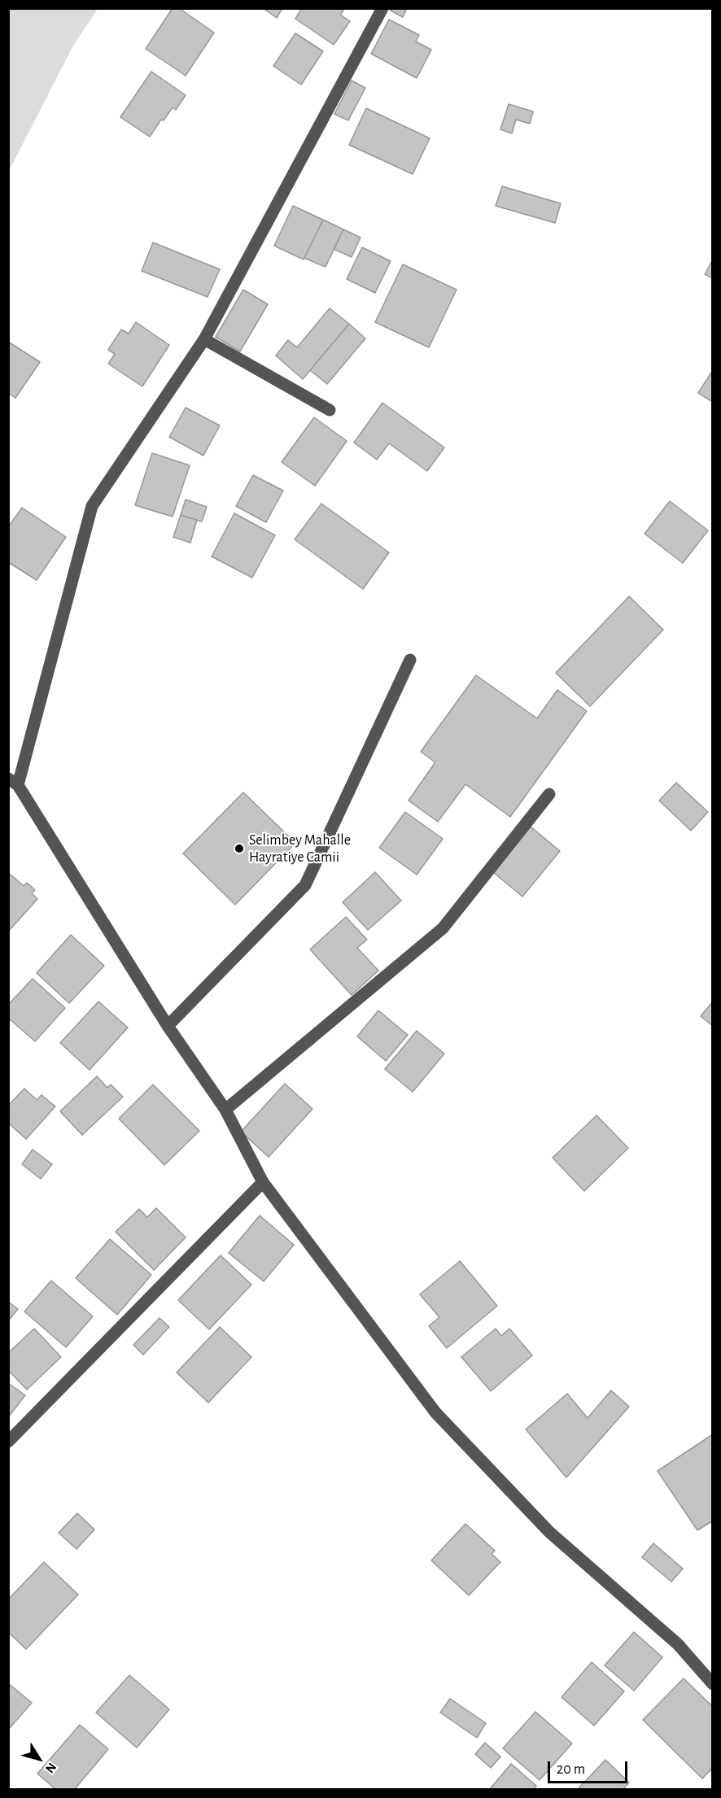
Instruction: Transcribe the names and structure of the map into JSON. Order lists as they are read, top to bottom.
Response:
{
  "places": ["Selimbey Mahalle Hayratiye Camii"],
  "scale_bar": "20 m",
  "north": "bottom right"
}
